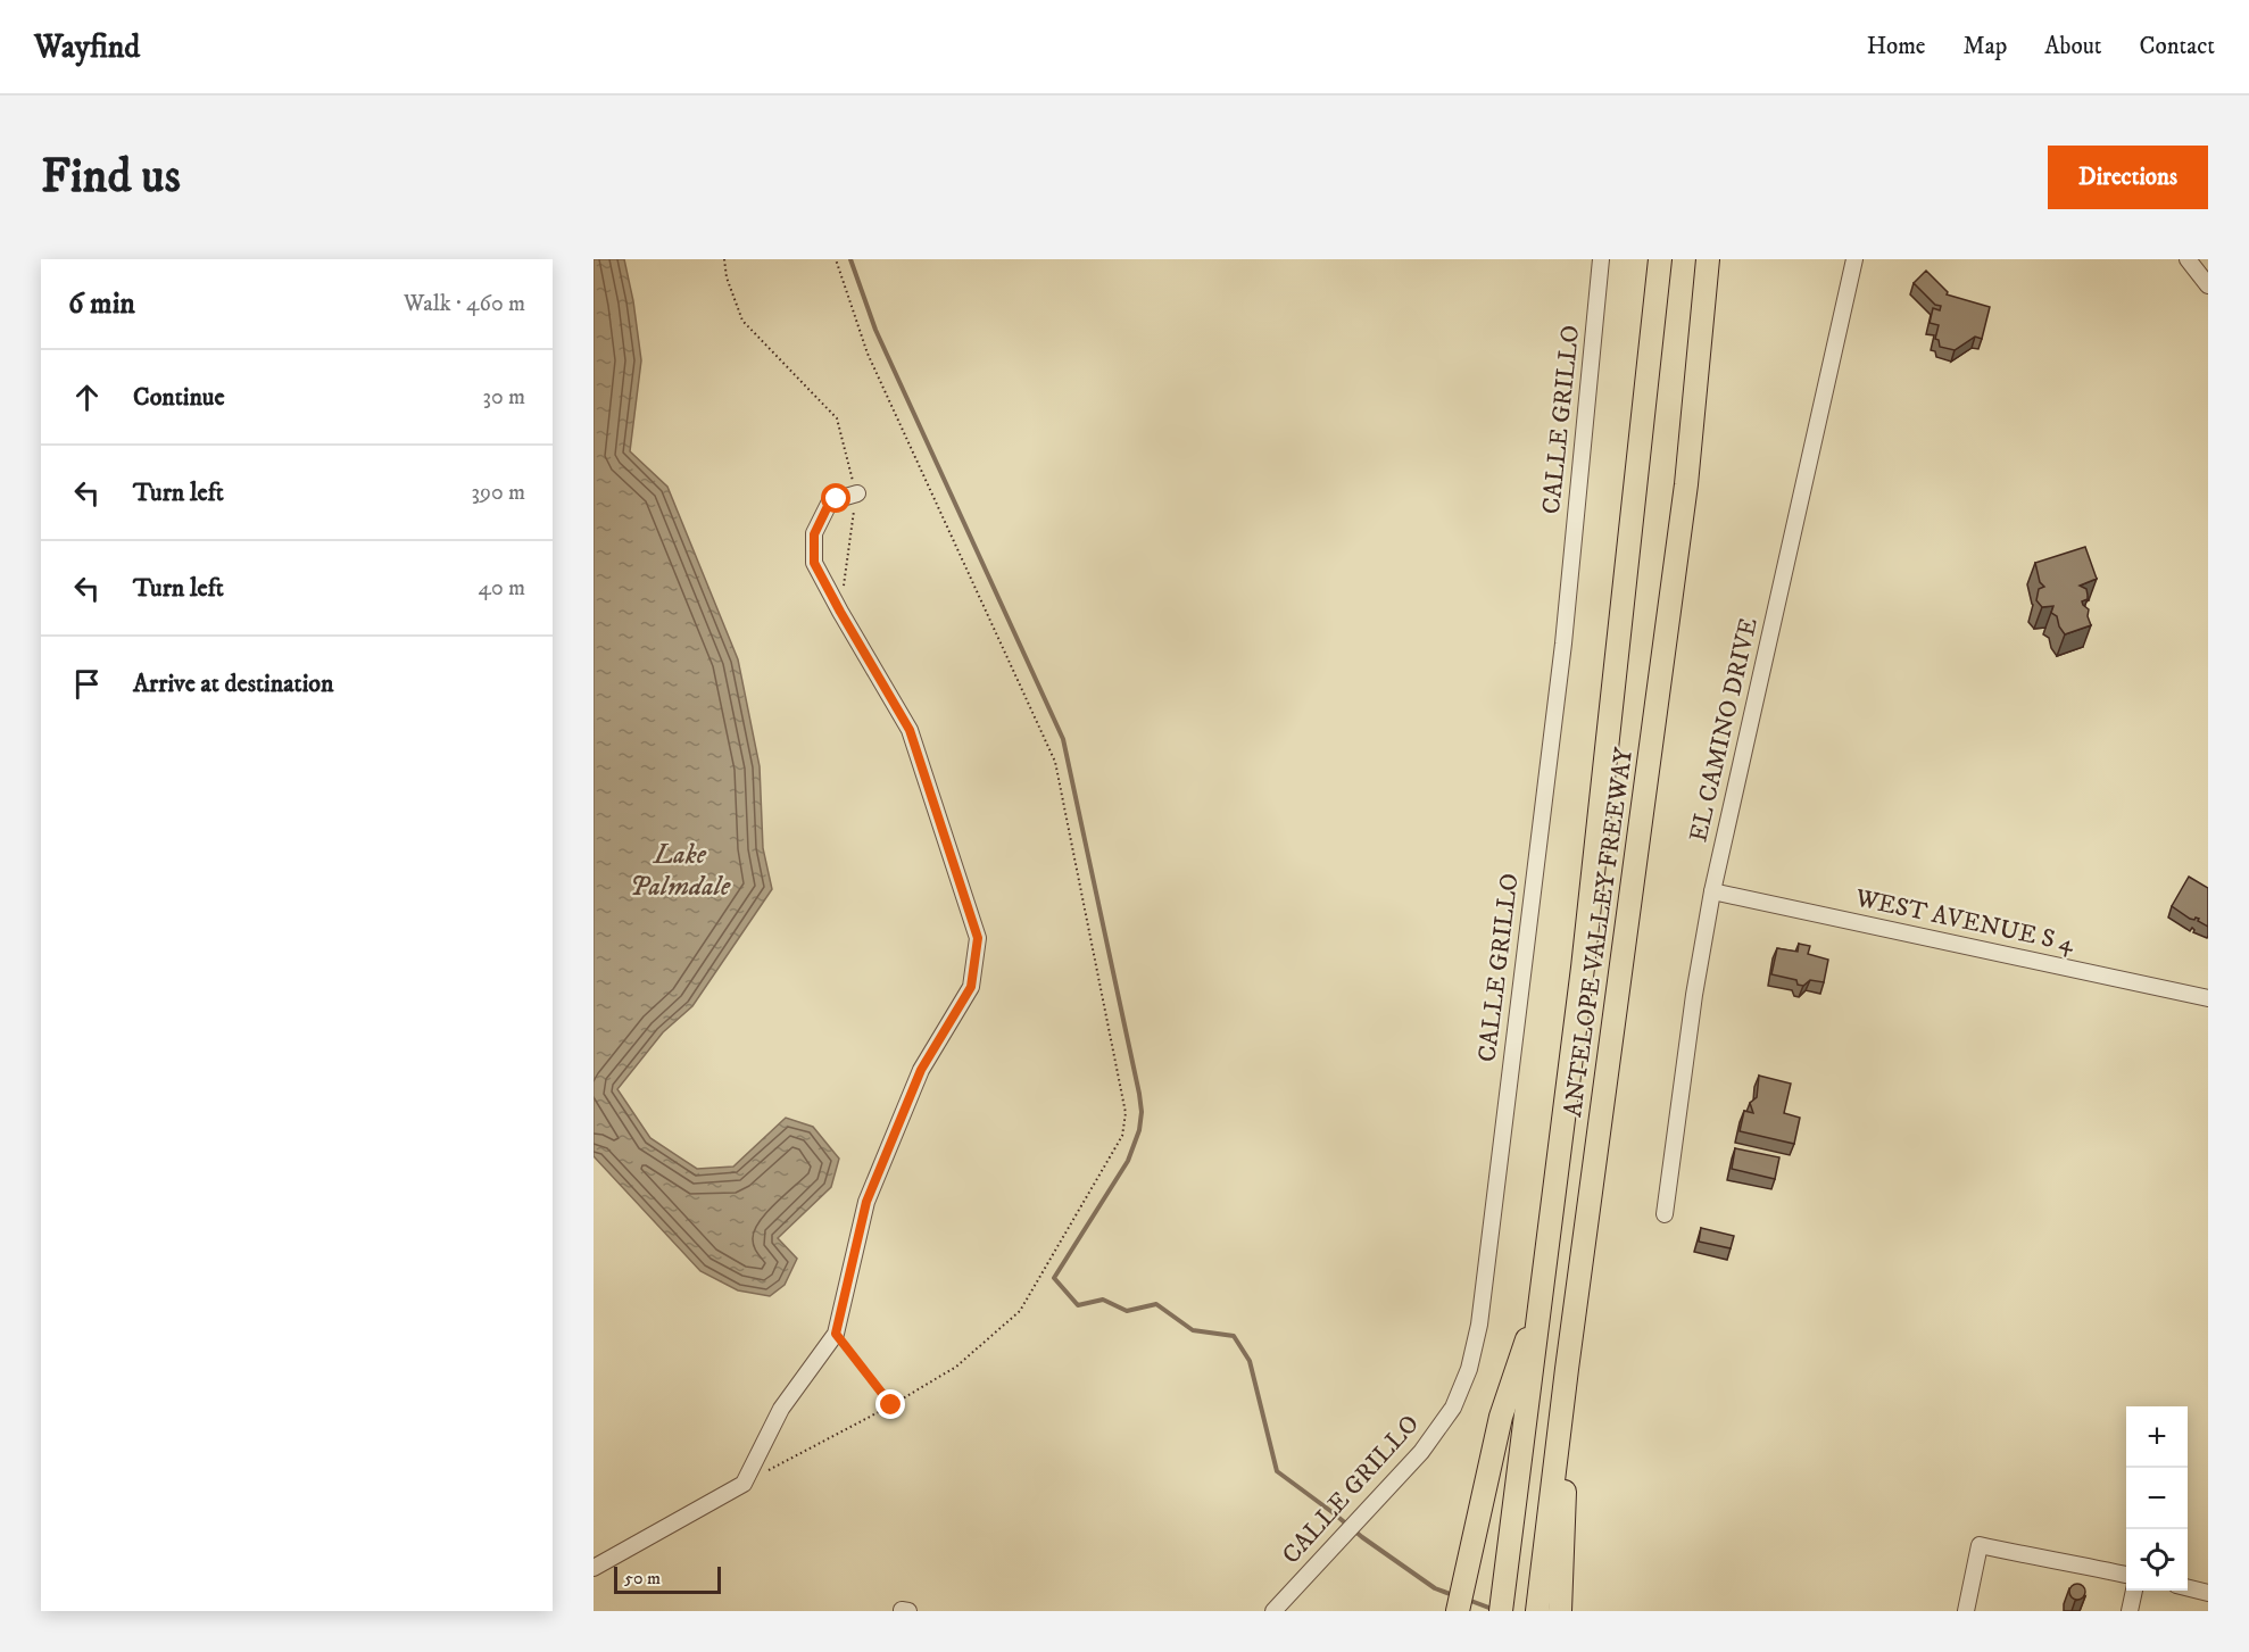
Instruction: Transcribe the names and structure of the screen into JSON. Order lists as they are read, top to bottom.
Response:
{
  "streets": {
    "highway": ["ANTELOPE VALLEY FREEWAY"],
    "street": ["CALLE GRILLO", "EL CAMINO DRIVE", "WEST AVENUE S 4"]
  },
  "crossings": [
    ["EL CAMINO DRIVE", "WEST AVENUE S 4"]
  ],
  "water": ["Lake Palmdale"],
  "scale_bar": "50 m",
  "page": {
    "header": "Wayfind",
    "nav": [
      "Home",
      "Map",
      "About",
      "Contact"
    ],
    "buttons": "Directions",
    "title": "Find us",
    "heading": ["6 min", "Walk · 460 m"],
    "list": [
      ["Continue", "30 m"],
      ["Turn left", "390 m"],
      ["Turn left", "40 m"],
      "Arrive at destination"
    ],
    "map_buttons": ["+", "−"],
    "scale": "50 m"
  }
}
